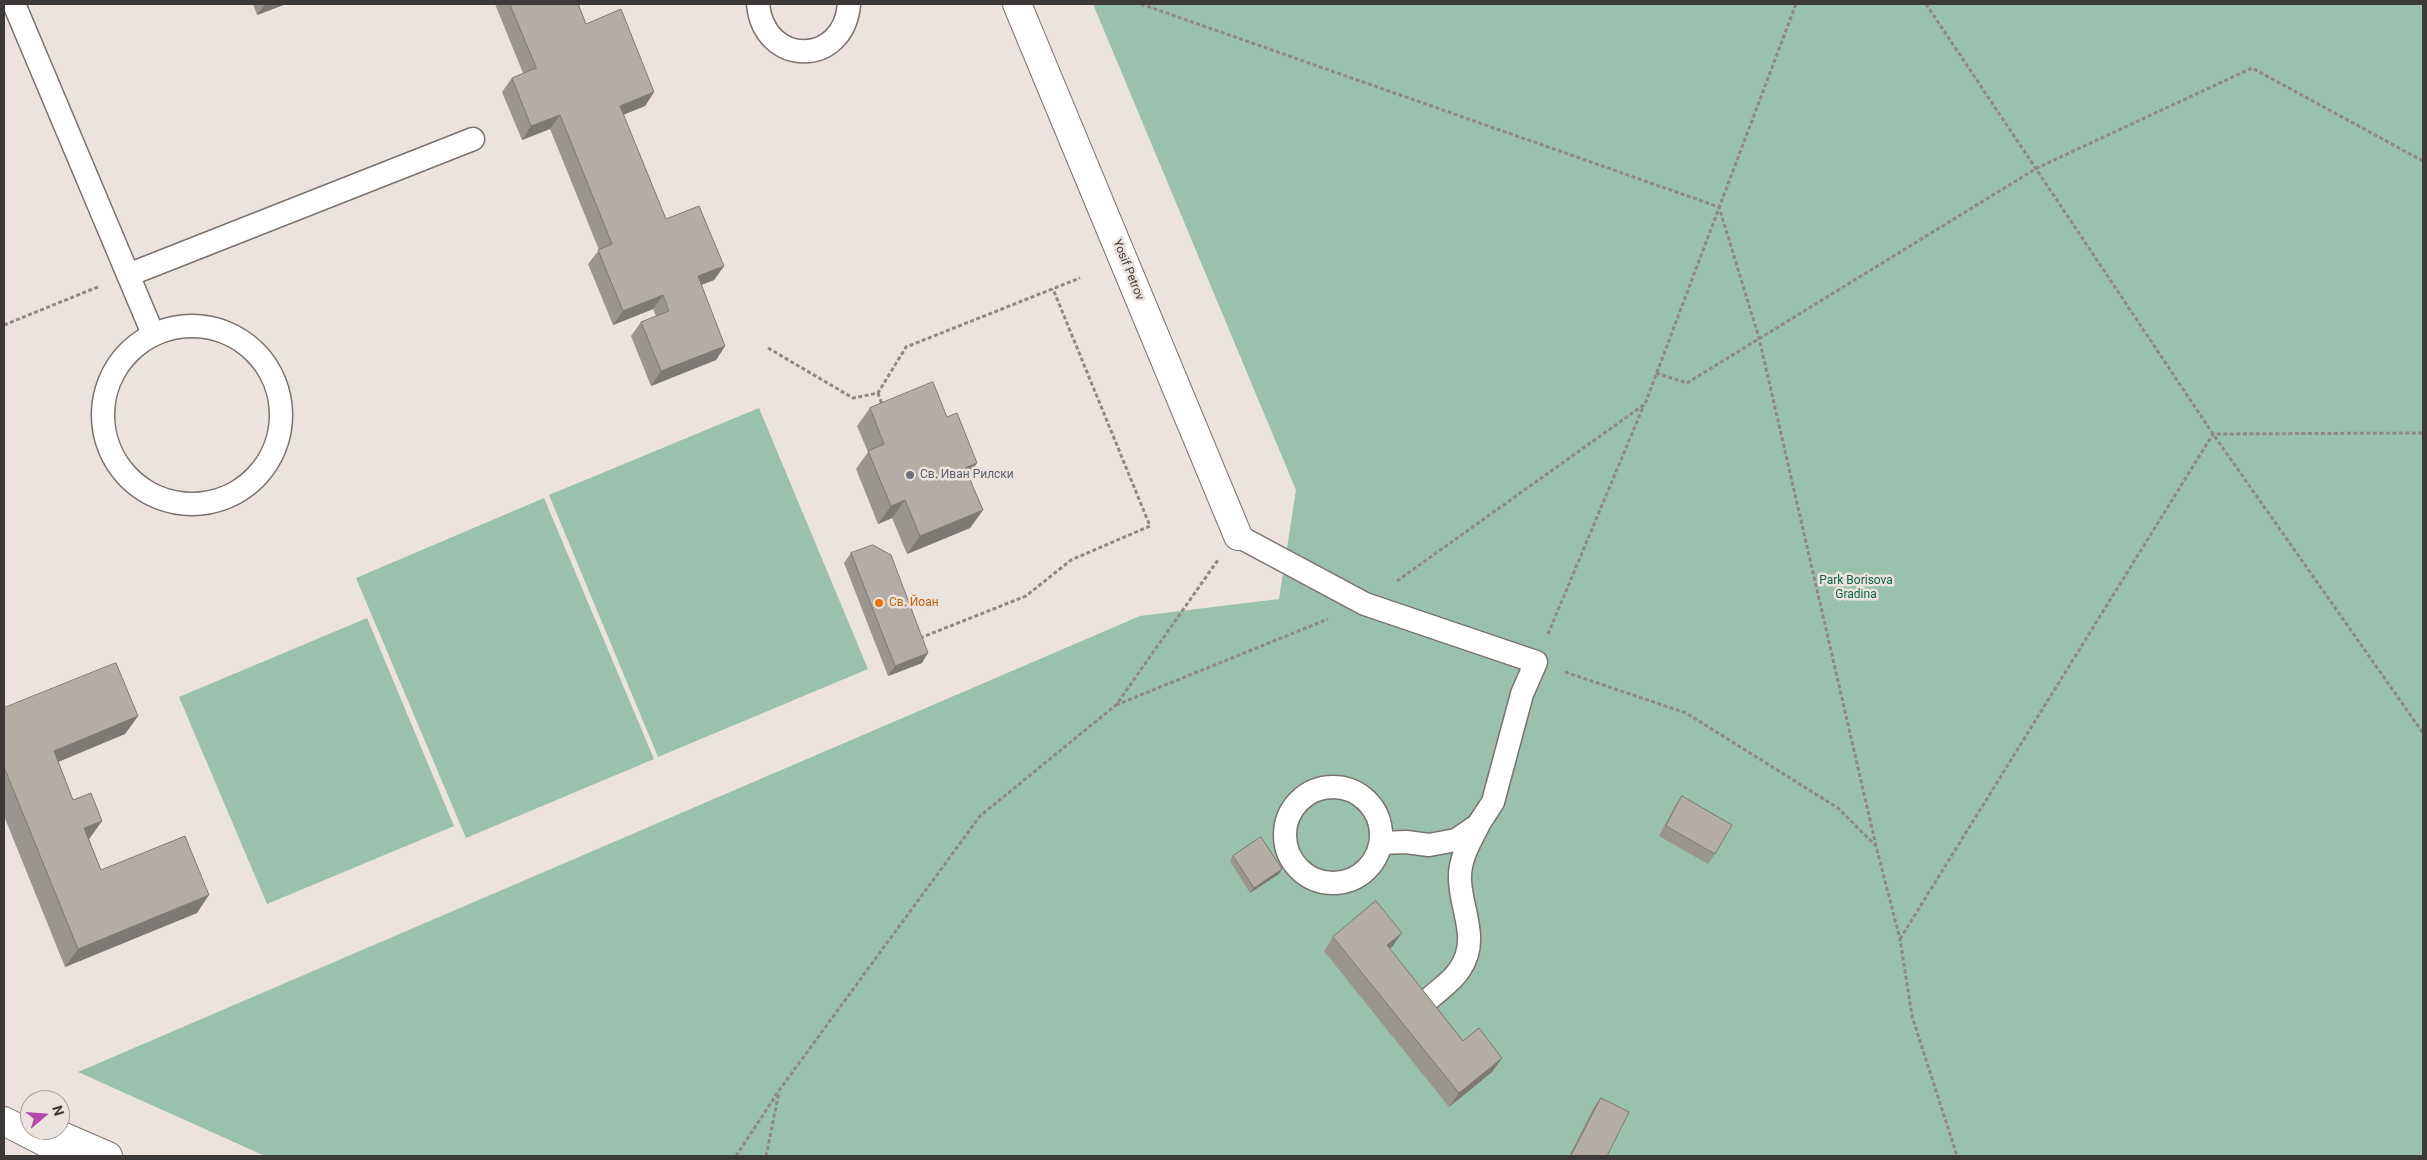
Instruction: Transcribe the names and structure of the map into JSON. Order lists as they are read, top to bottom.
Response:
{
  "streets": {
    "street": ["Yosif Petrov"]
  },
  "parks": ["Park Borisova Gradina"],
  "places": ["Св. Иван Рилски", "Св. Йоан"],
  "north": "right"
}
